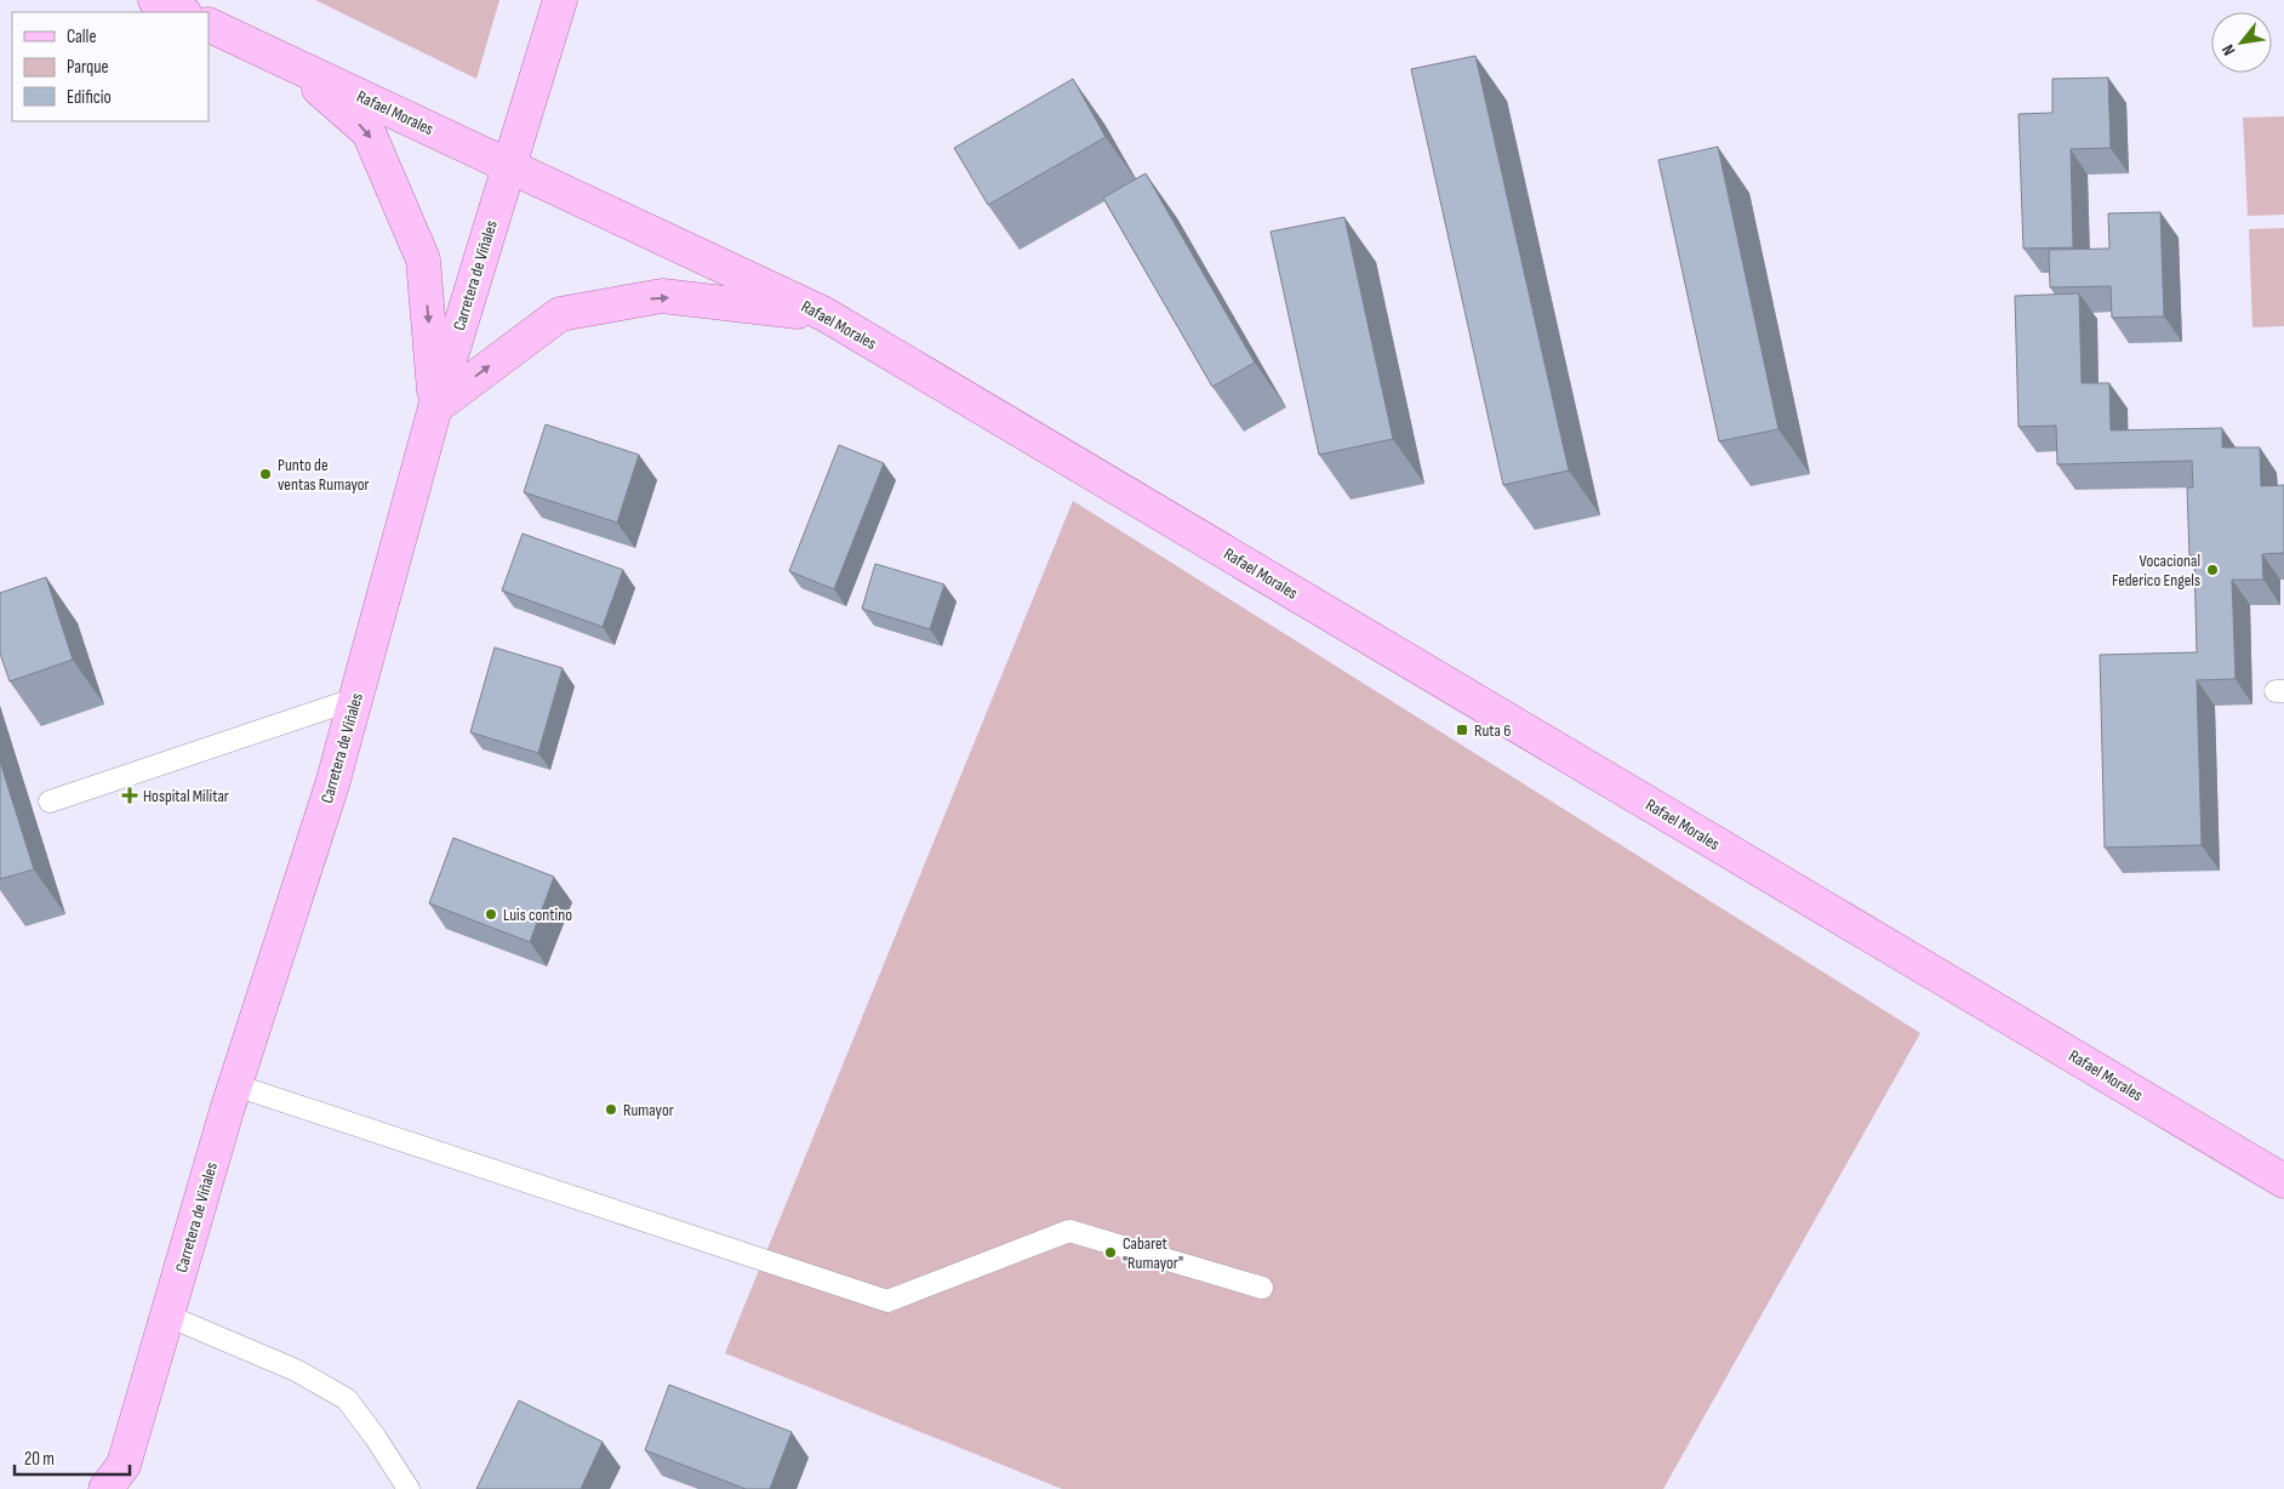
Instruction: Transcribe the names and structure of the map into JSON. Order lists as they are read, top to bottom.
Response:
{
  "streets": {
    "main road": ["Rafael Morales", "Carretera de Viñales"]
  },
  "crossings": [
    ["Rafael Morales", "Carretera de Viñales"]
  ],
  "places": {
    "other": [
      "Punto de ventas Rumayor",
      "Vocacional Federico Engels",
      "Luis contino",
      "Rumayor",
      "Cabaret \"Rumayor\""
    ],
    "transit": ["Ruta 6"],
    "health": ["Hospital Militar"]
  },
  "legend": ["Calle", "Parque", "Edificio"],
  "scale_bar": "20 m",
  "north": "bottom left"
}
